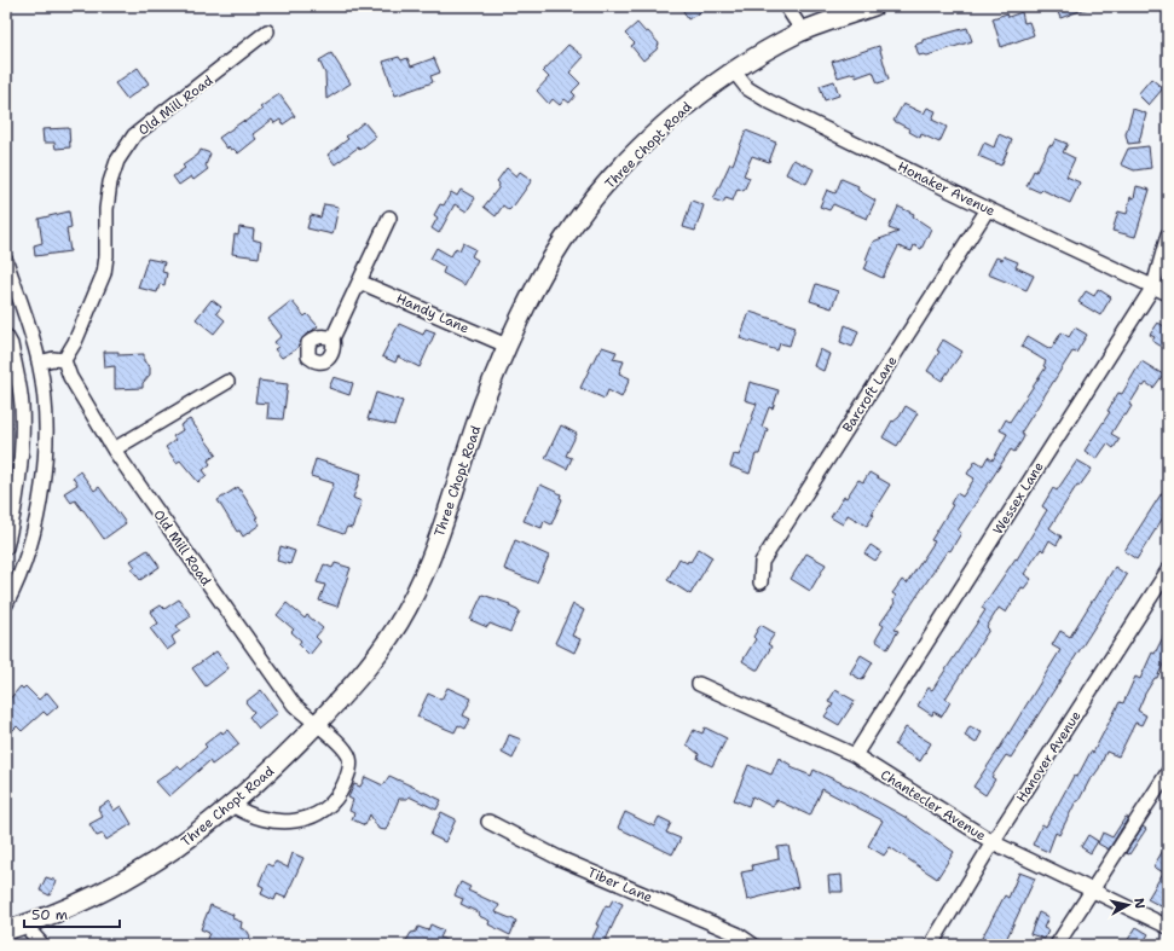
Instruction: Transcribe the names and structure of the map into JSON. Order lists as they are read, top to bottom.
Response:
{
  "streets": {
    "main road": ["Three Chopt Road"],
    "street": [
      "Old Mill Road",
      "Honaker Avenue",
      "Handy Lane",
      "Barcroft Lane",
      "Wessex Lane",
      "Hanover Avenue",
      "Chantecler Avenue",
      "Tiber Lane"
    ]
  },
  "crossings": [
    ["Old Mill Road", "Three Chopt Road"],
    ["Three Chopt Road", "Honaker Avenue"],
    ["Three Chopt Road", "Handy Lane"],
    ["Honaker Avenue", "Barcroft Lane"],
    ["Honaker Avenue", "Wessex Lane"],
    ["Wessex Lane", "Chantecler Avenue"],
    ["Hanover Avenue", "Chantecler Avenue"]
  ],
  "scale_bar": "50 m",
  "north": "right"
}
